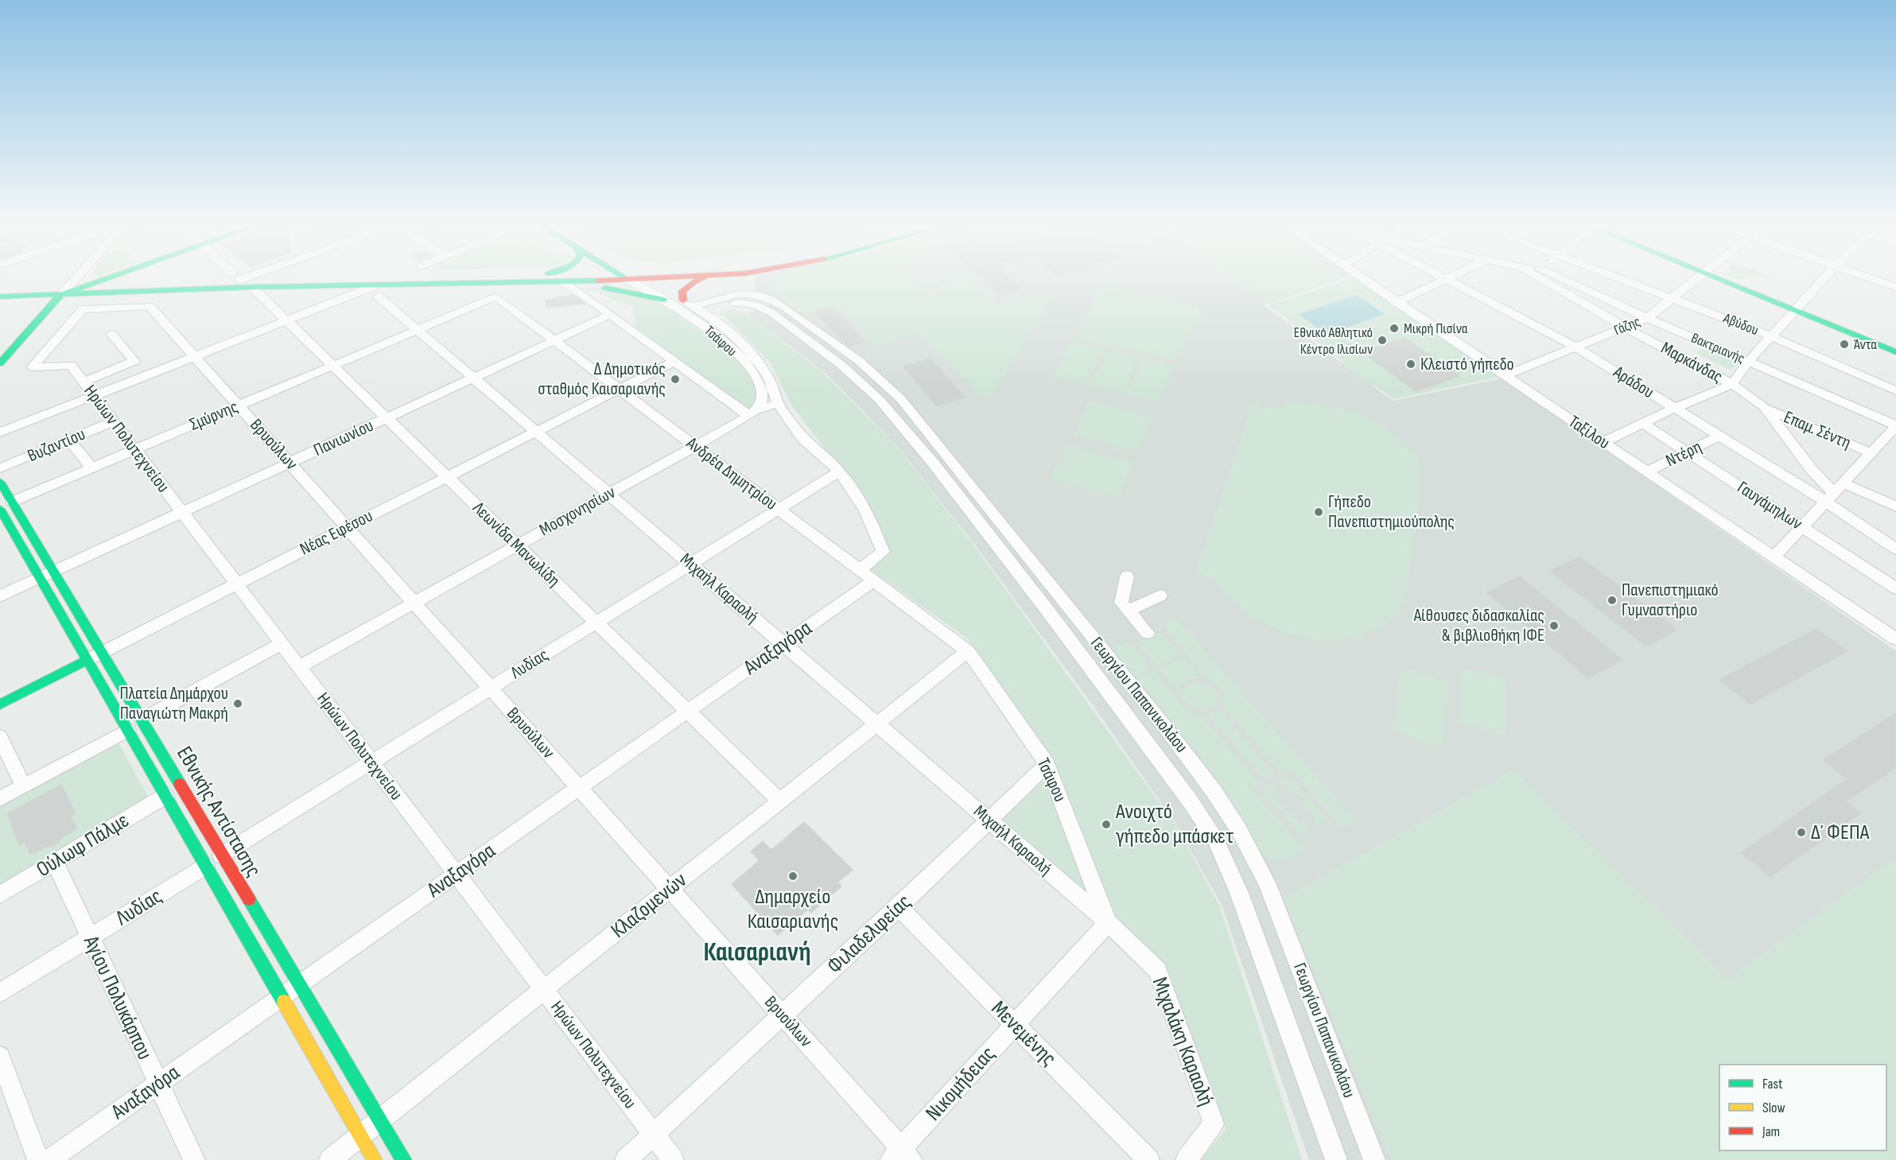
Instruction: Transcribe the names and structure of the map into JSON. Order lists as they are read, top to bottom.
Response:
{
  "streets": {
    "main road": ["Νέας Εφέσου", "Εθνικής Αντίστασης"],
    "street": [
      "Αβύδου",
      "Γάζης",
      "Τσάφου",
      "Βακτριανής",
      "Μαρκάνδας",
      "Αράδου",
      "Σμύρνης",
      "Επαμ. Σέντη",
      "Ταξίλου",
      "Πανιωνίου",
      "Ηρώων Πολυτεχνείου",
      "Βρυούλων",
      "Βυζαντίου",
      "Ντέρη",
      "Ανδρέα Δημητρίου",
      "Γαυγάμηλων",
      "Μοσχονησίων",
      "Λεωνίδα Μανωλίδη",
      "Μιχαήλ Καραολή",
      "Αναξαγόρα",
      "Λυδίας",
      "Γεωργίου Παπανικολάου",
      "Ούλωφ Πάλμε",
      "Κλαζομενών",
      "Φιλαδελφείας",
      "Αγίου Πολυκάρπου",
      "Μενεμένης",
      "Μιχαλάκη Καραολή",
      "Νικομήδειας"
    ]
  },
  "crossings": [
    ["Αβύδου", "Γάζης"],
    ["Γάζης", "Βακτριανής"],
    ["Γάζης", "Μαρκάνδας"],
    ["Γάζης", "Αράδου"],
    ["Γάζης", "Ταξίλου"],
    ["Τσάφου", "Ανδρέα Δημητρίου"],
    ["Τσάφου", "Μοσχονησίων"],
    ["Τσάφου", "Μιχαήλ Καραολή"],
    ["Τσάφου", "Λυδίας"],
    ["Τσάφου", "Γεωργίου Παπανικολάου"],
    ["Τσάφου", "Κλαζομενών"],
    ["Τσάφου", "Φιλαδελφείας"],
    ["Τσάφου", "Μιχαλάκη Καραολή"],
    ["Τσάφου", "Νικομήδειας"],
    ["Μαρκάνδας", "Αράδου"],
    ["Μαρκάνδας", "Επαμ. Σέντη"],
    ["Αράδου", "Ντέρη"],
    ["Σμύρνης", "Ηρώων Πολυτεχνείου"],
    ["Σμύρνης", "Βρυούλων"],
    ["Σμύρνης", "Ανδρέα Δημητρίου"],
    ["Σμύρνης", "Λεωνίδα Μανωλίδη"],
    ["Σμύρνης", "Μιχαήλ Καραολή"],
    ["Σμύρνης", "Εθνικής Αντίστασης"],
    ["Ταξίλου", "Ντέρη"],
    ["Πανιωνίου", "Ηρώων Πολυτεχνείου"],
    ["Πανιωνίου", "Βρυούλων"],
    ["Πανιωνίου", "Ανδρέα Δημητρίου"],
    ["Πανιωνίου", "Λεωνίδα Μανωλίδη"],
    ["Πανιωνίου", "Μιχαήλ Καραολή"],
    ["Πανιωνίου", "Εθνικής Αντίστασης"],
    ["Ηρώων Πολυτεχνείου", "Βρυούλων"],
    ["Ηρώων Πολυτεχνείου", "Βυζαντίου"],
    ["Ηρώων Πολυτεχνείου", "Μοσχονησίων"],
    ["Ηρώων Πολυτεχνείου", "Νέας Εφέσου"],
    ["Ηρώων Πολυτεχνείου", "Αναξαγόρα"],
    ["Ηρώων Πολυτεχνείου", "Λυδίας"],
    ["Ηρώων Πολυτεχνείου", "Κλαζομενών"],
    ["Ηρώων Πολυτεχνείου", "Φιλαδελφείας"],
    ["Βρυούλων", "Μοσχονησίων"],
    ["Βρυούλων", "Νέας Εφέσου"],
    ["Βρυούλων", "Αναξαγόρα"],
    ["Βρυούλων", "Λυδίας"],
    ["Βρυούλων", "Κλαζομενών"],
    ["Βρυούλων", "Φιλαδελφείας"],
    ["Βρυούλων", "Νικομήδειας"],
    ["Ντέρη", "Γαυγάμηλων"],
    ["Ανδρέα Δημητρίου", "Μοσχονησίων"],
    ["Ανδρέα Δημητρίου", "Νέας Εφέσου"],
    ["Ανδρέα Δημητρίου", "Αναξαγόρα"],
    ["Ανδρέα Δημητρίου", "Λυδίας"],
    ["Ανδρέα Δημητρίου", "Κλαζομενών"],
    ["Μοσχονησίων", "Λεωνίδα Μανωλίδη"],
    ["Μοσχονησίων", "Μιχαήλ Καραολή"],
    ["Νέας Εφέσου", "Λεωνίδα Μανωλίδη"],
    ["Νέας Εφέσου", "Μιχαήλ Καραολή"],
    ["Νέας Εφέσου", "Εθνικής Αντίστασης"],
    ["Λεωνίδα Μανωλίδη", "Αναξαγόρα"],
    ["Λεωνίδα Μανωλίδη", "Λυδίας"],
    ["Λεωνίδα Μανωλίδη", "Κλαζομενών"],
    ["Μιχαήλ Καραολή", "Αναξαγόρα"],
    ["Μιχαήλ Καραολή", "Λυδίας"],
    ["Μιχαήλ Καραολή", "Κλαζομενών"],
    ["Μιχαήλ Καραολή", "Φιλαδελφείας"],
    ["Μιχαήλ Καραολή", "Μιχαλάκη Καραολή"],
    ["Μιχαήλ Καραολή", "Νικομήδειας"],
    ["Αναξαγόρα", "Εθνικής Αντίστασης"],
    ["Αναξαγόρα", "Αγίου Πολυκάρπου"],
    ["Λυδίας", "Εθνικής Αντίστασης"],
    ["Λυδίας", "Αγίου Πολυκάρπου"],
    ["Εθνικής Αντίστασης", "Ούλωφ Πάλμε"],
    ["Εθνικής Αντίστασης", "Κλαζομενών"],
    ["Ούλωφ Πάλμε", "Αγίου Πολυκάρπου"],
    ["Φιλαδελφείας", "Μενεμένης"],
    ["Μενεμένης", "Νικομήδειας"],
    ["Μιχαλάκη Καραολή", "Νικομήδειας"]
  ],
  "districts": ["Καισαριανή"],
  "places": [
    "Μικρή Πισίνα",
    "Εθνικό Αθλητικό Κέντρο Ιλισίων",
    "Άντα",
    "Κλειστό γήπεδο",
    "Δ Δημοτικός σταθμός Καισαριανής",
    "Γήπεδο Πανεπιστημιούπολης",
    "Πανεπιστημιακό Γυμναστήριο",
    "Αίθουσες διδασκαλίας & βιβλιοθήκη ΙΦΕ",
    "Πλατεία Δημάρχου Παναγιώτη Μακρή",
    "Ανοιχτό γήπεδο μπάσκετ",
    "Δ΄ ΦΕΠΑ",
    "Δημαρχείο Καισαριανής"
  ],
  "legend": ["Fast", "Slow", "Jam"]
}
